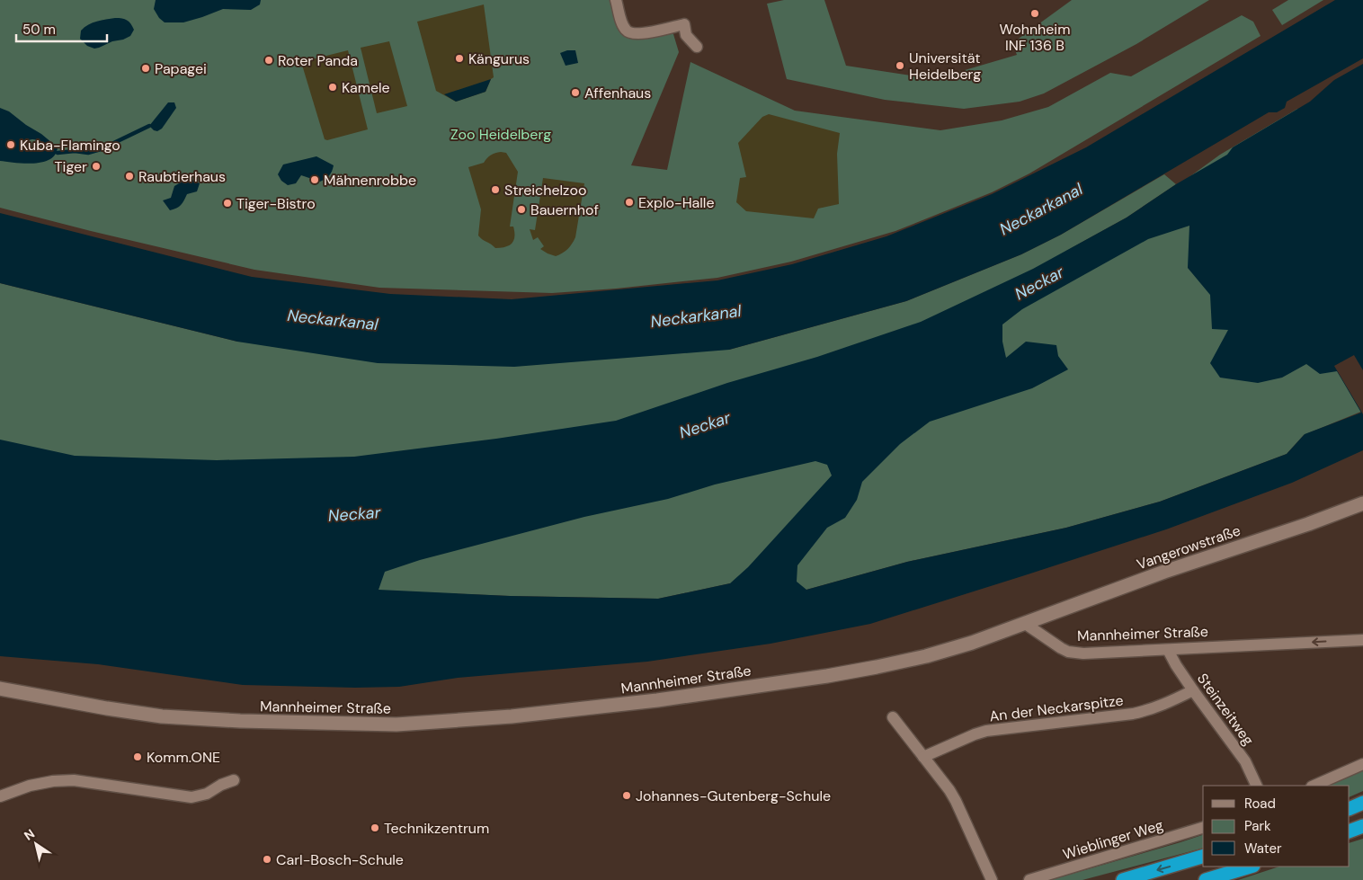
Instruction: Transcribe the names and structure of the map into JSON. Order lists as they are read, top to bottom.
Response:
{
  "streets": {
    "street": [
      "Vangerowstraße",
      "Mannheimer Straße",
      "An der Neckarspitze",
      "Steinzeitweg",
      "Wieblinger Weg"
    ]
  },
  "crossings": [
    ["Vangerowstraße", "Mannheimer Straße"],
    ["Mannheimer Straße", "Steinzeitweg"],
    ["An der Neckarspitze", "Steinzeitweg"]
  ],
  "water": ["Neckarkanal", "Neckar"],
  "parks": ["Zoo Heidelberg"],
  "places": [
    "Wohnheim INF 136 B",
    "Kängurus",
    "Roter Panda",
    "Universität Heidelberg",
    "Papagei",
    "Kamele",
    "Affenhaus",
    "Kuba-Flamingo",
    "Tiger",
    "Raubtierhaus",
    "Mähnenrobbe",
    "Streichelzoo",
    "Explo-Halle",
    "Tiger-Bistro",
    "Bauernhof",
    "Komm.ONE",
    "Johannes-Gutenberg-Schule",
    "Technikzentrum",
    "Carl-Bosch-Schule"
  ],
  "legend": ["Road", "Park", "Water"],
  "scale_bar": "50 m",
  "north": "top left"
}
